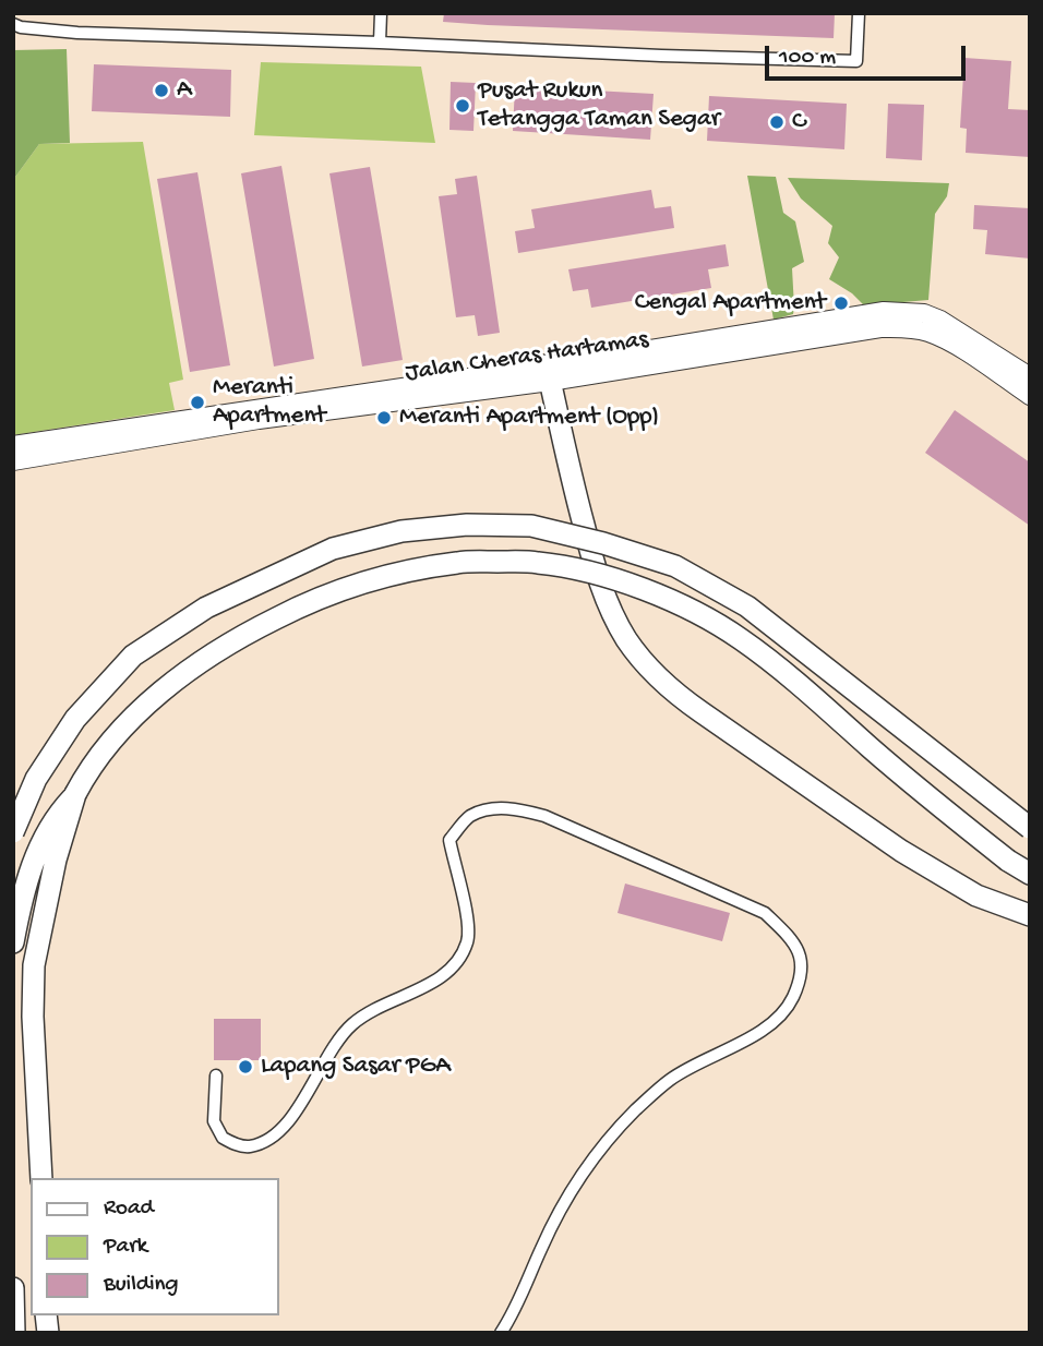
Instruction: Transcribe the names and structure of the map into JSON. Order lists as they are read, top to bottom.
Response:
{
  "streets": {
    "street": ["Jalan Cheras Hartamas"]
  },
  "places": [
    "A",
    "Pusat Rukun Tetangga Taman Segar",
    "C",
    "Cengal Apartment",
    "Meranti Apartment",
    "Meranti Apartment (Opp)",
    "Lapang Sasar PGA"
  ],
  "legend": ["Road", "Park", "Building"],
  "scale_bar": "100 m"
}
